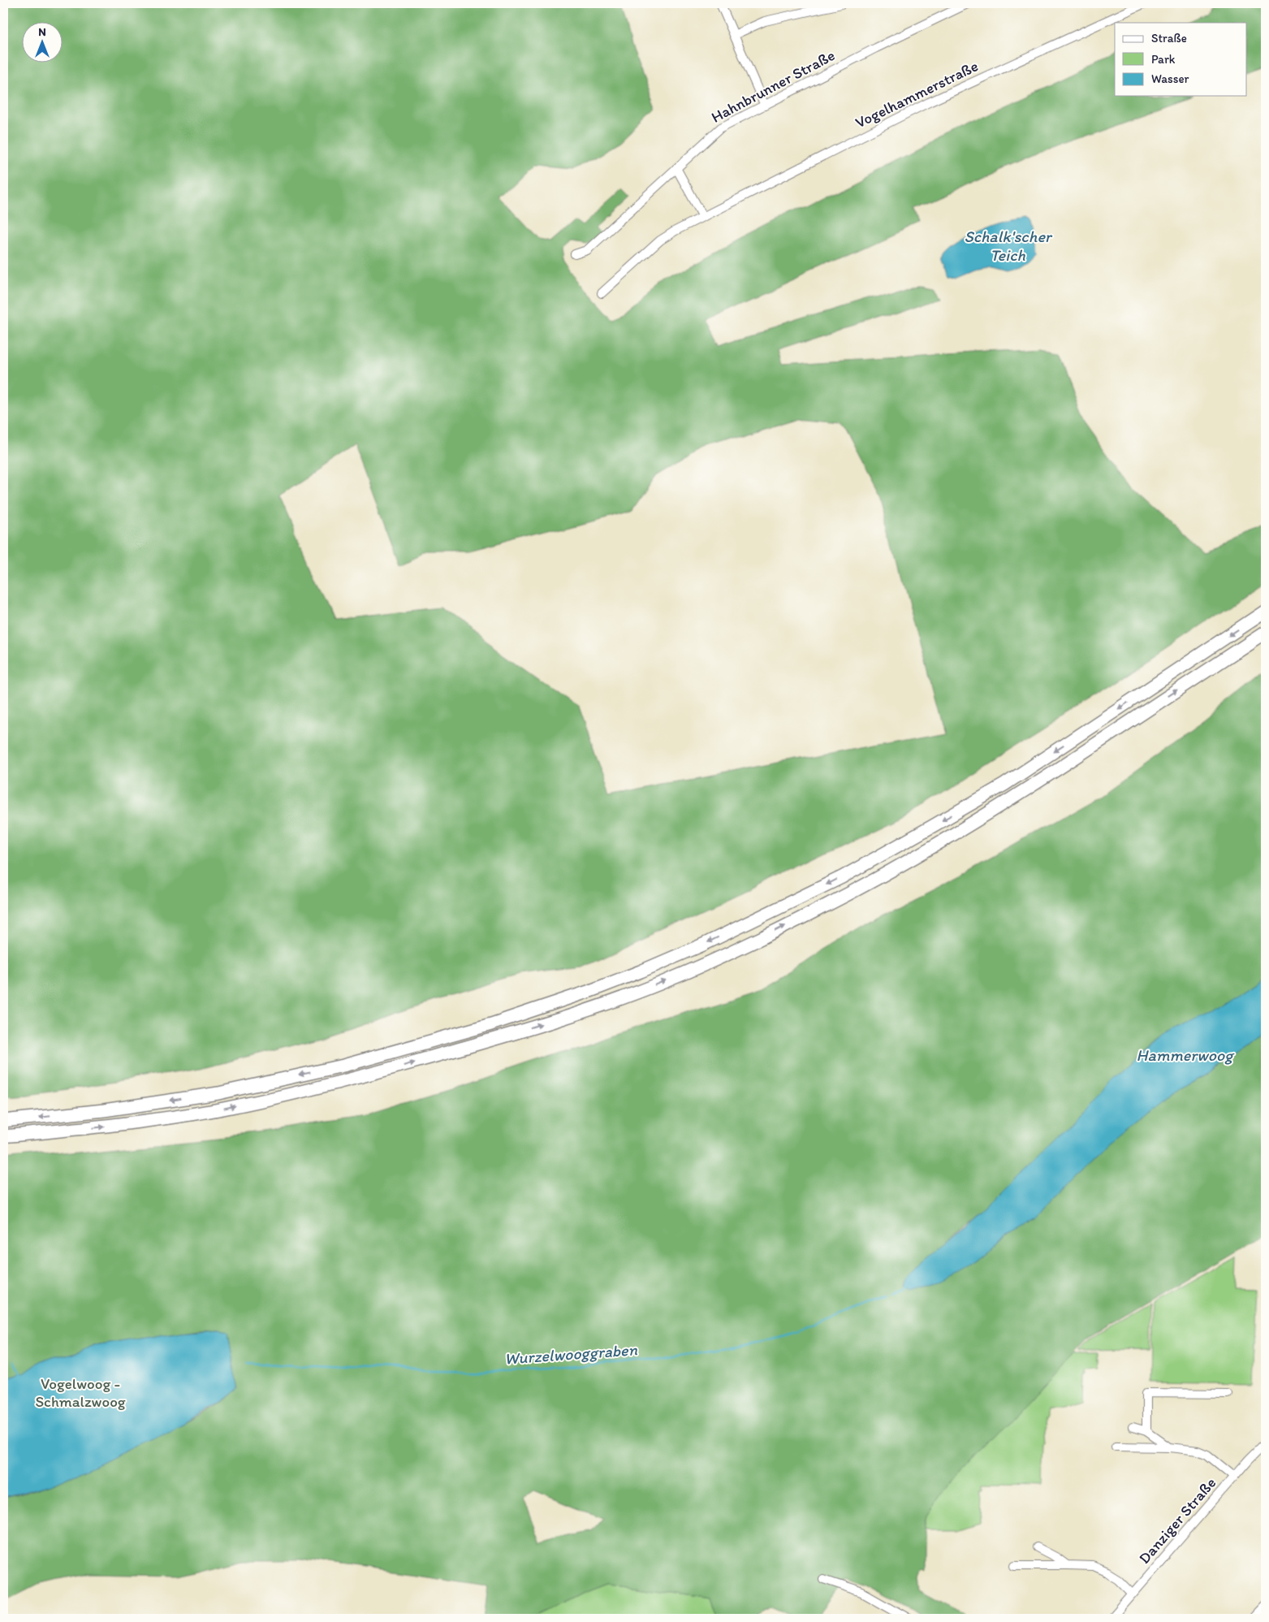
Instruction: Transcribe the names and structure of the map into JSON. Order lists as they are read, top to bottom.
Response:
{
  "streets": {
    "street": ["Hahnbrunner Straße", "Vogelhammerstraße", "Danziger Straße"]
  },
  "water": ["Schalk'scher Teich", "Hammerwoog", "Wurzelwooggraben"],
  "parks": ["Vogelwoog - Schmalzwoog"],
  "legend": ["Straße", "Park", "Wasser"],
  "north": "top"
}
